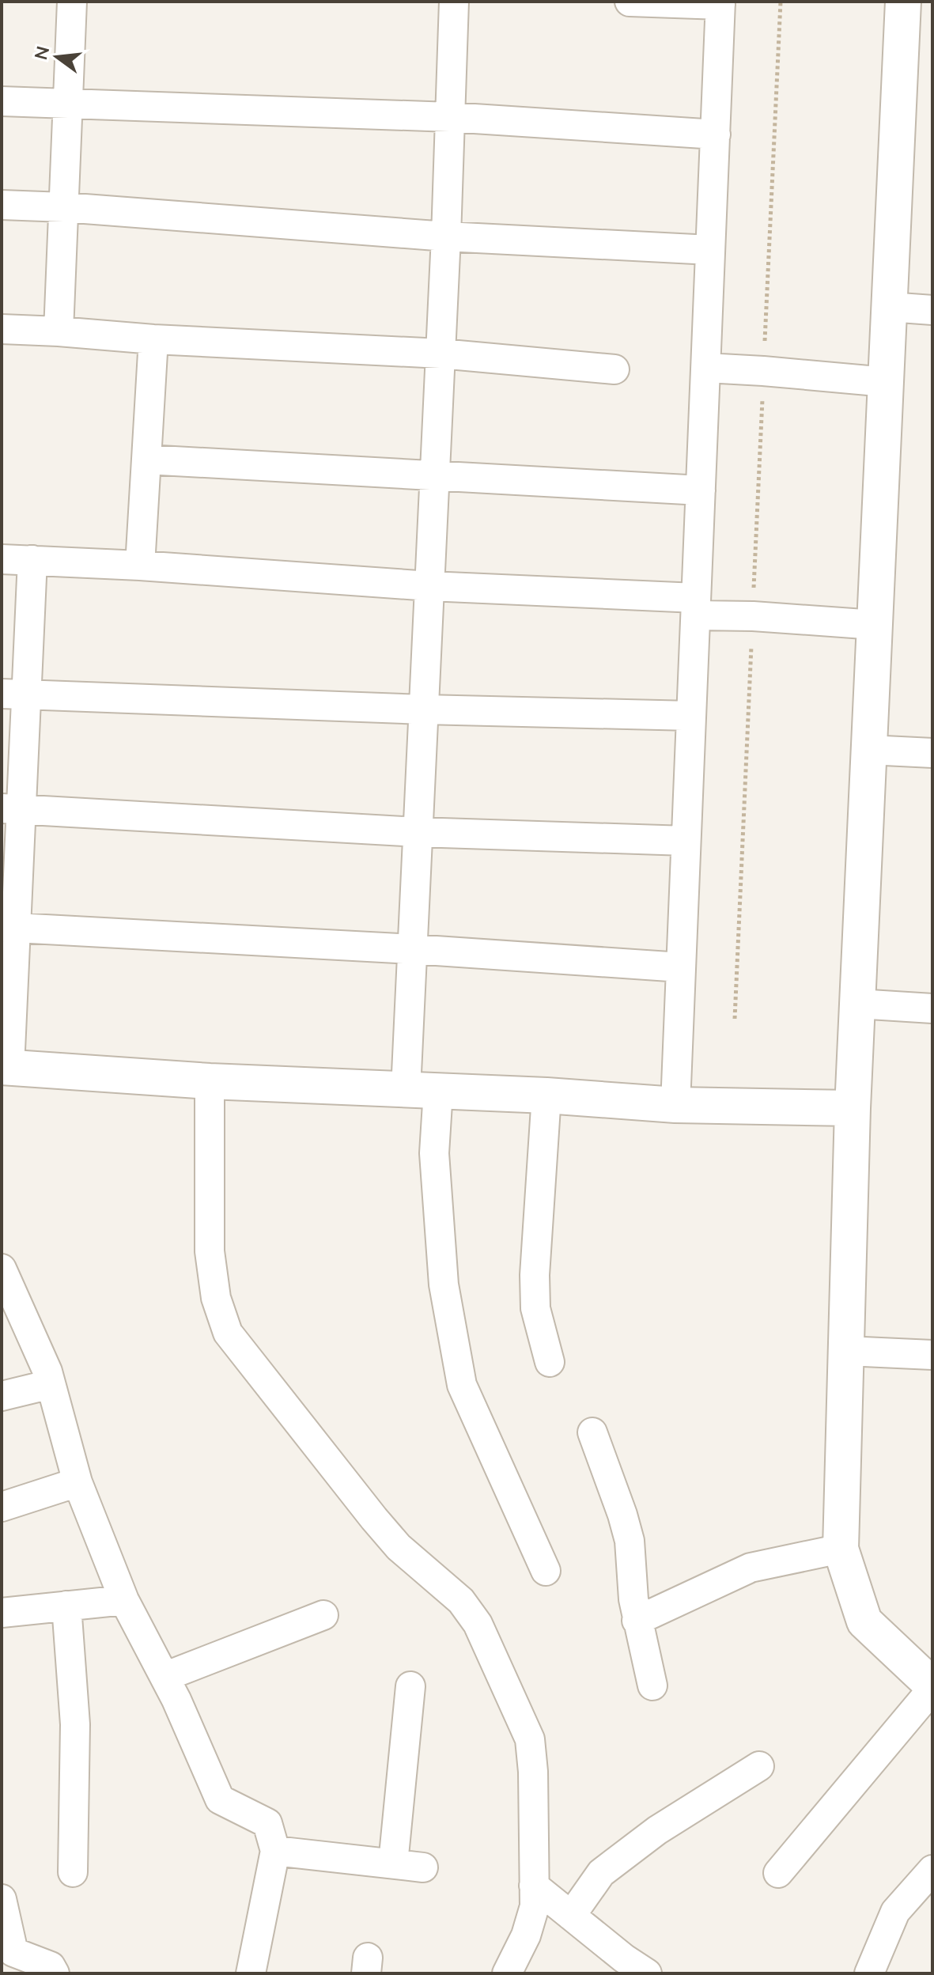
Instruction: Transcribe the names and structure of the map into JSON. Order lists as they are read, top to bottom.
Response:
{
  "north": "left"
}
